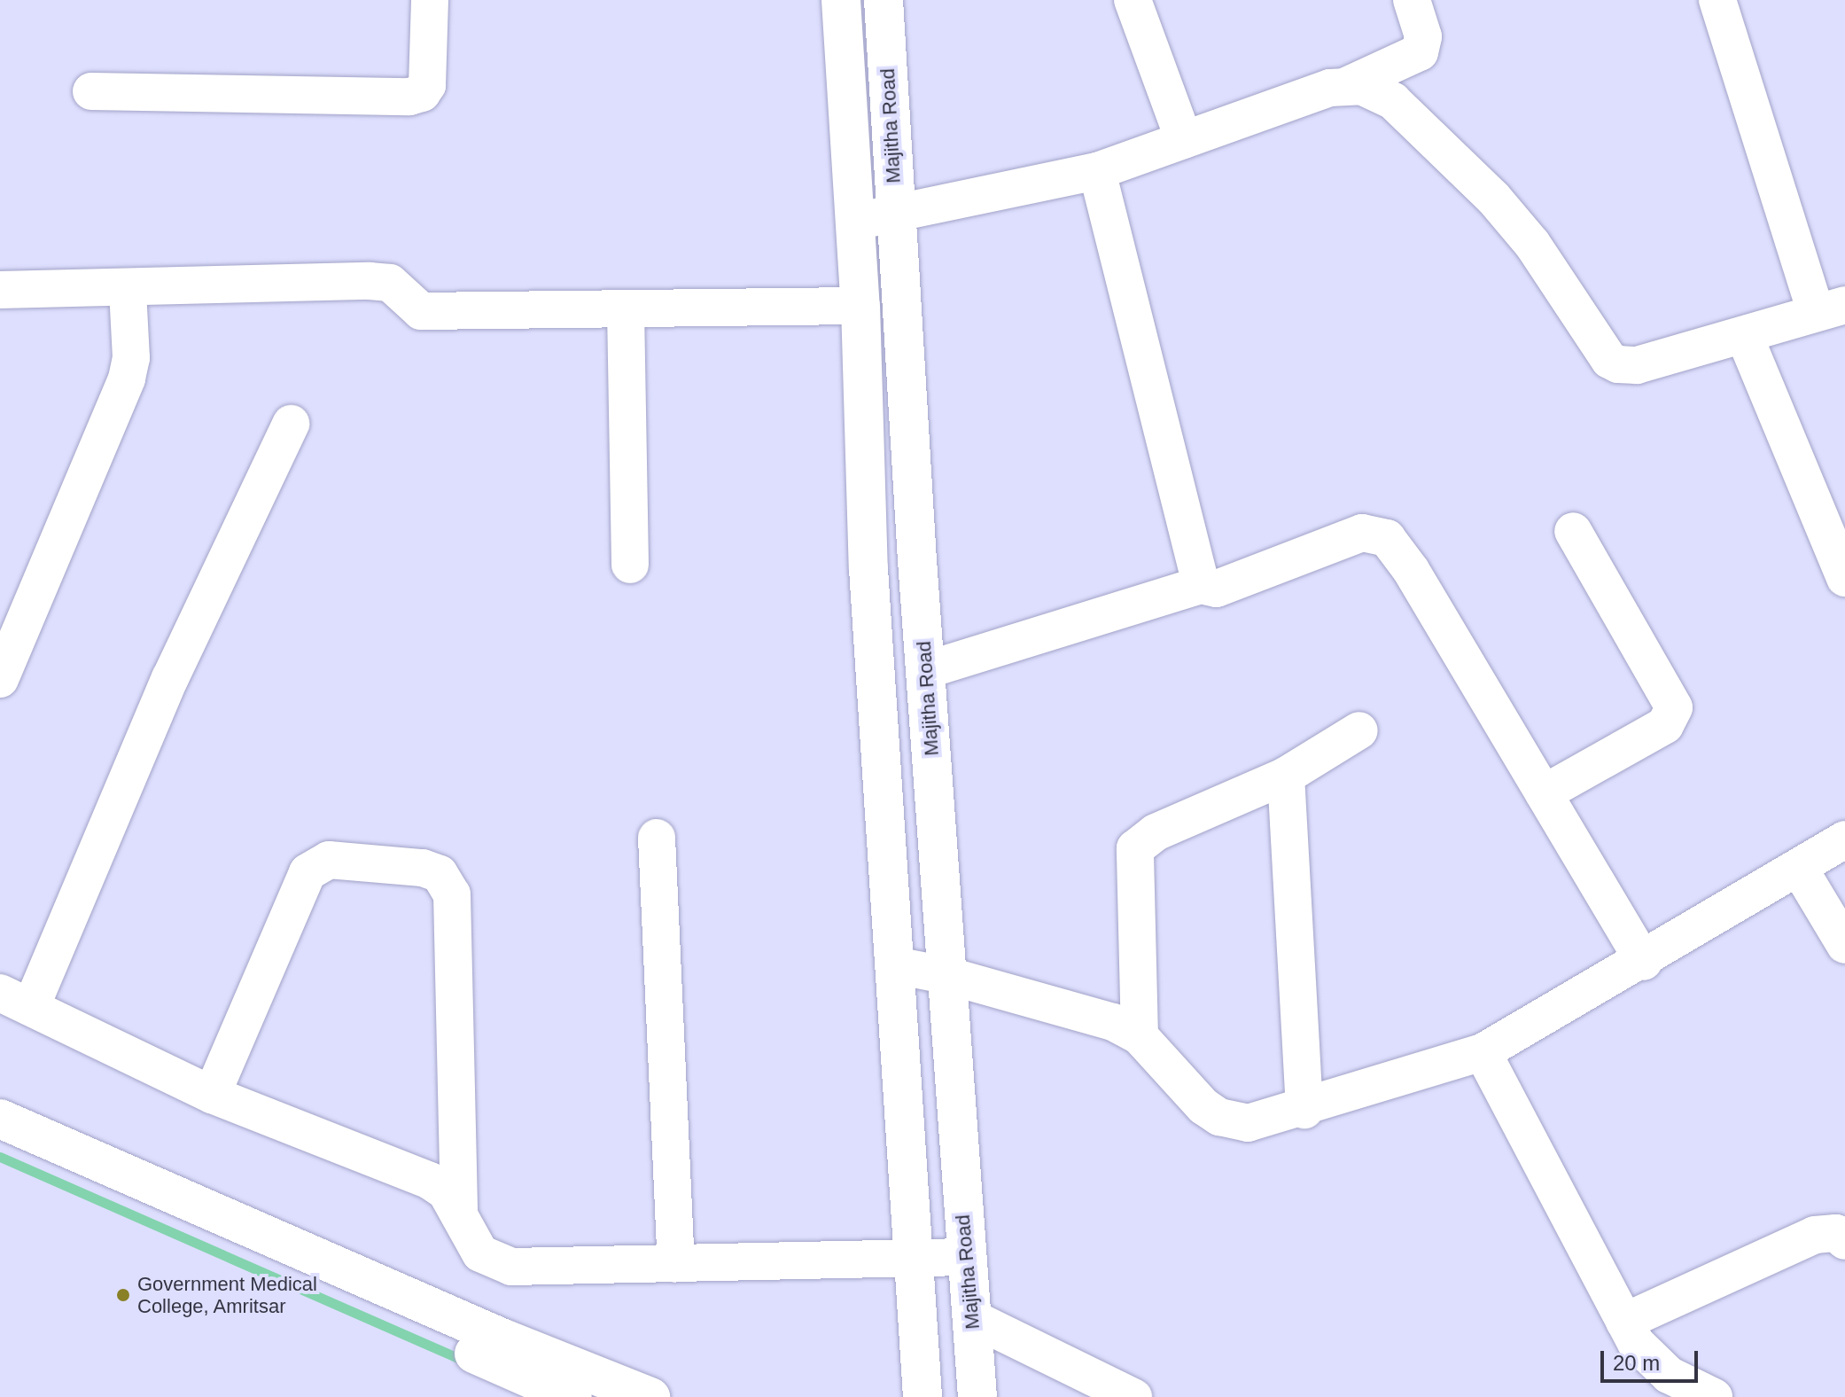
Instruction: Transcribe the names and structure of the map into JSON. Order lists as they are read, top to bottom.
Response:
{
  "streets": {
    "main road": ["Majitha Road"]
  },
  "places": ["Government Medical College, Amritsar"],
  "scale_bar": "20 m"
}
